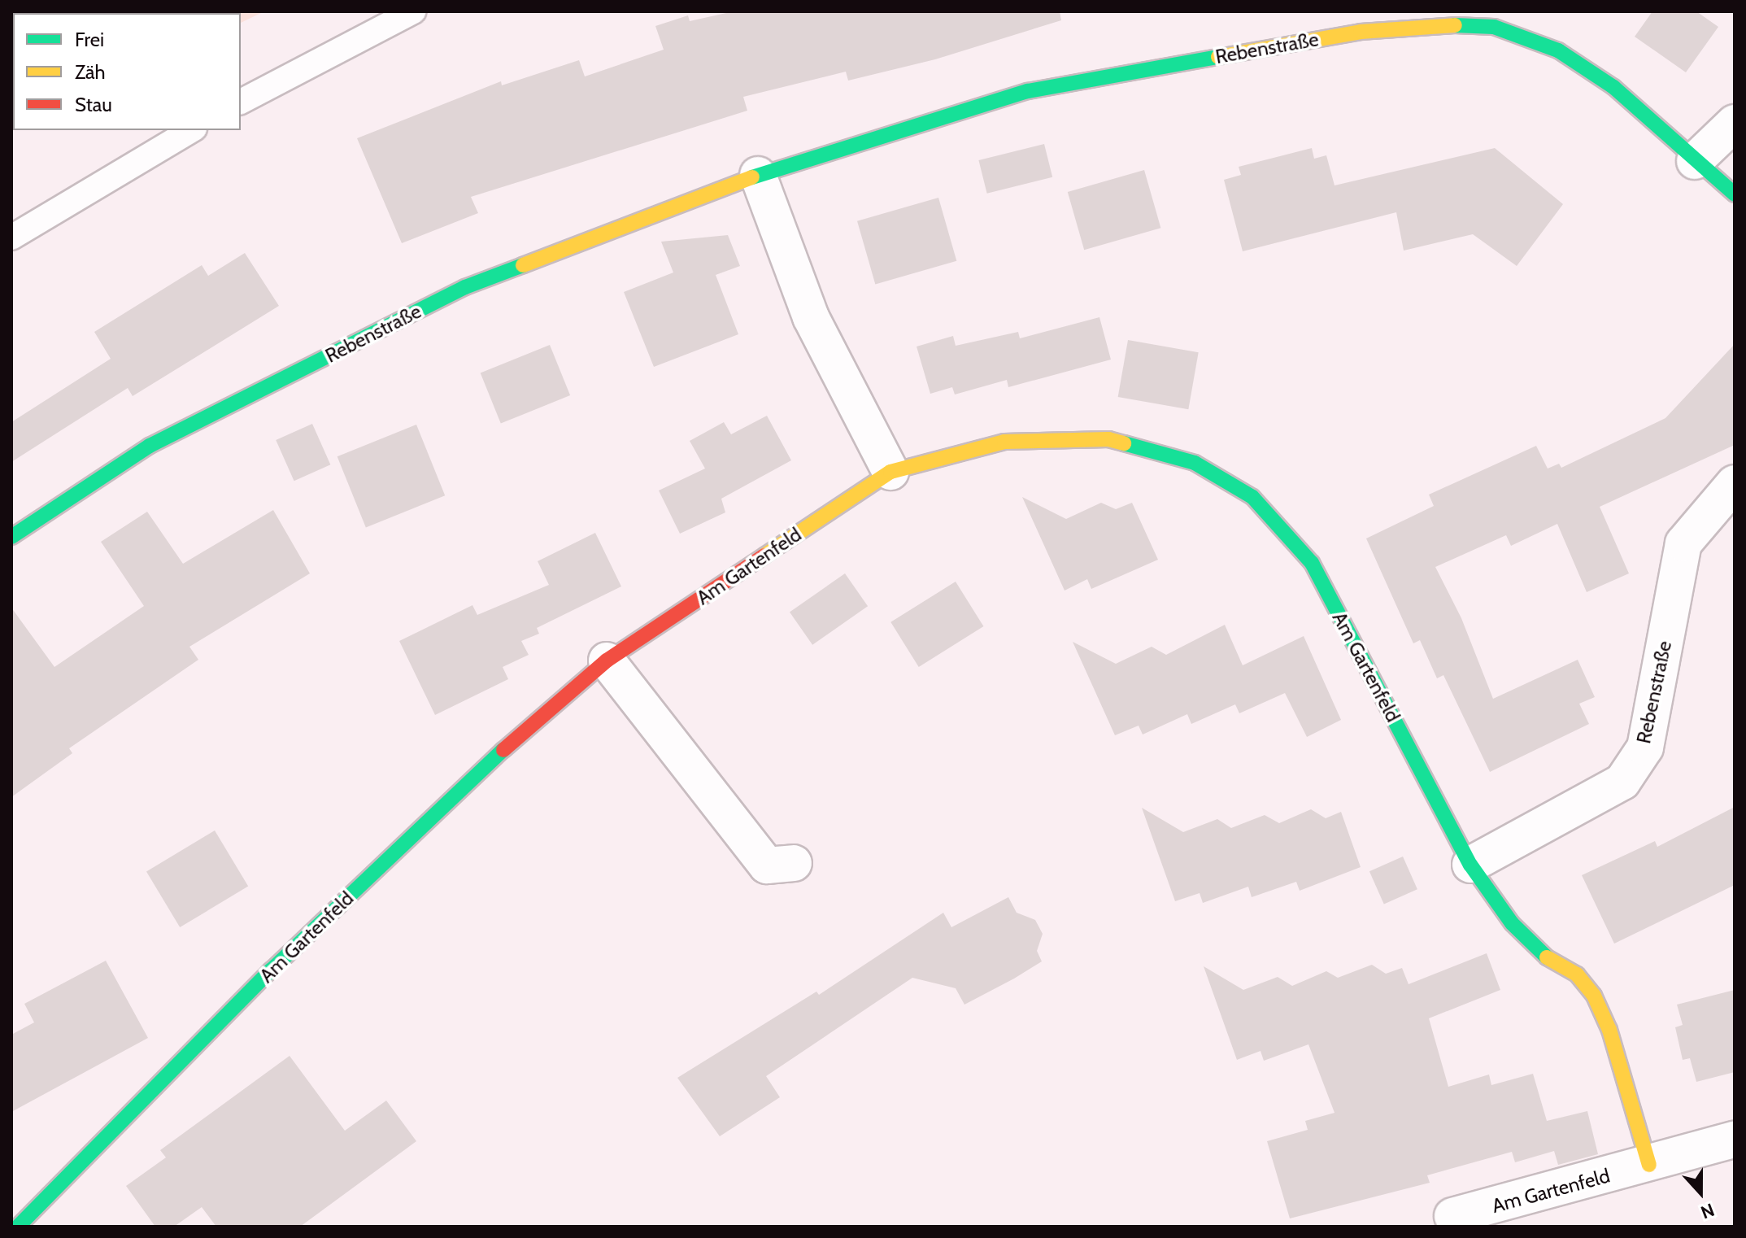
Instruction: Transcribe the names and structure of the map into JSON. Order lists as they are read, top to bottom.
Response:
{
  "streets": {
    "street": ["Rebenstraße", "Am Gartenfeld"]
  },
  "crossings": [
    ["Rebenstraße", "Am Gartenfeld"]
  ],
  "legend": ["Frei", "Zäh", "Stau"],
  "north": "bottom"
}
